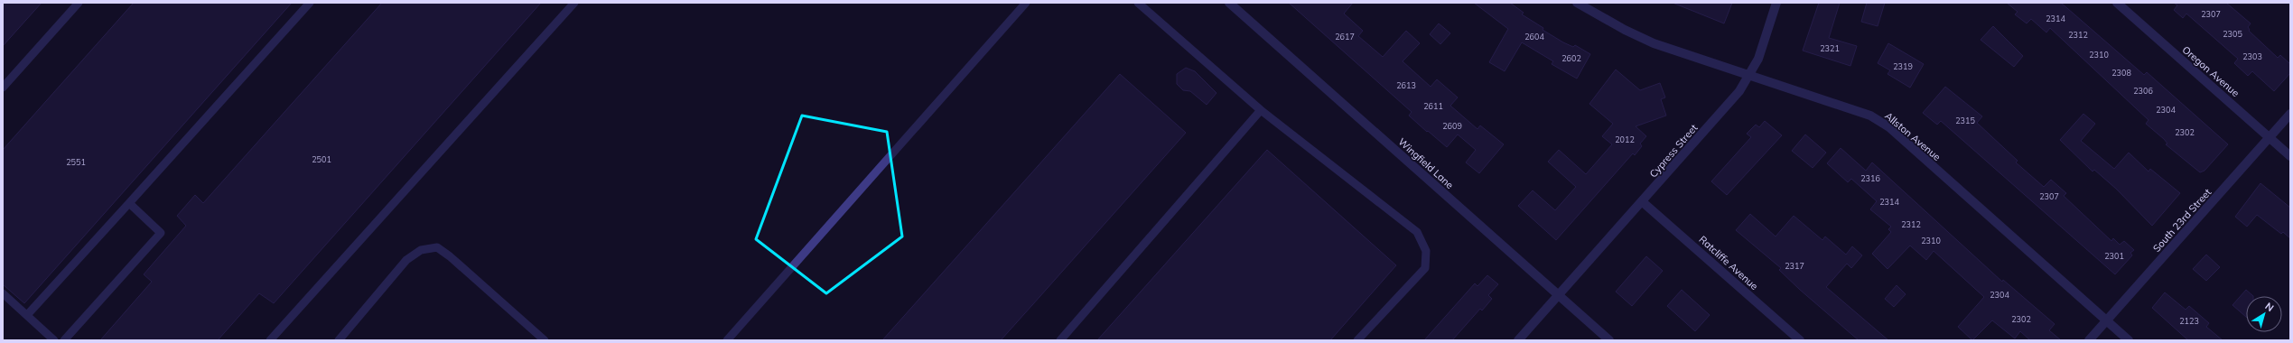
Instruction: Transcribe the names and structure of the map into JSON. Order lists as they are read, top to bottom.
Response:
{
  "streets": {
    "street": [
      "Oregon Avenue",
      "Allston Avenue",
      "Cypress Street",
      "Wingfield Lane",
      "South 23rd Street",
      "Ratcliffe Avenue"
    ]
  },
  "crossings": [
    ["Oregon Avenue", "South 23rd Street"],
    ["Allston Avenue", "Cypress Street"],
    ["Allston Avenue", "South 23rd Street"],
    ["Cypress Street", "Wingfield Lane"],
    ["Cypress Street", "Ratcliffe Avenue"]
  ],
  "house_numbers": [
    "2307",
    "2314",
    "2305",
    "2312",
    "2617",
    "2604",
    "2321",
    "2310",
    "2303",
    "2602",
    "2319",
    "2308",
    "2613",
    "2306",
    "2611",
    "2304",
    "2315",
    "2609",
    "2302",
    "2012",
    "2501",
    "2551",
    "2316",
    "2307",
    "2314",
    "2312",
    "2310",
    "2301",
    "2317",
    "2304",
    "2302",
    "2123"
  ],
  "north": "top right"
}
